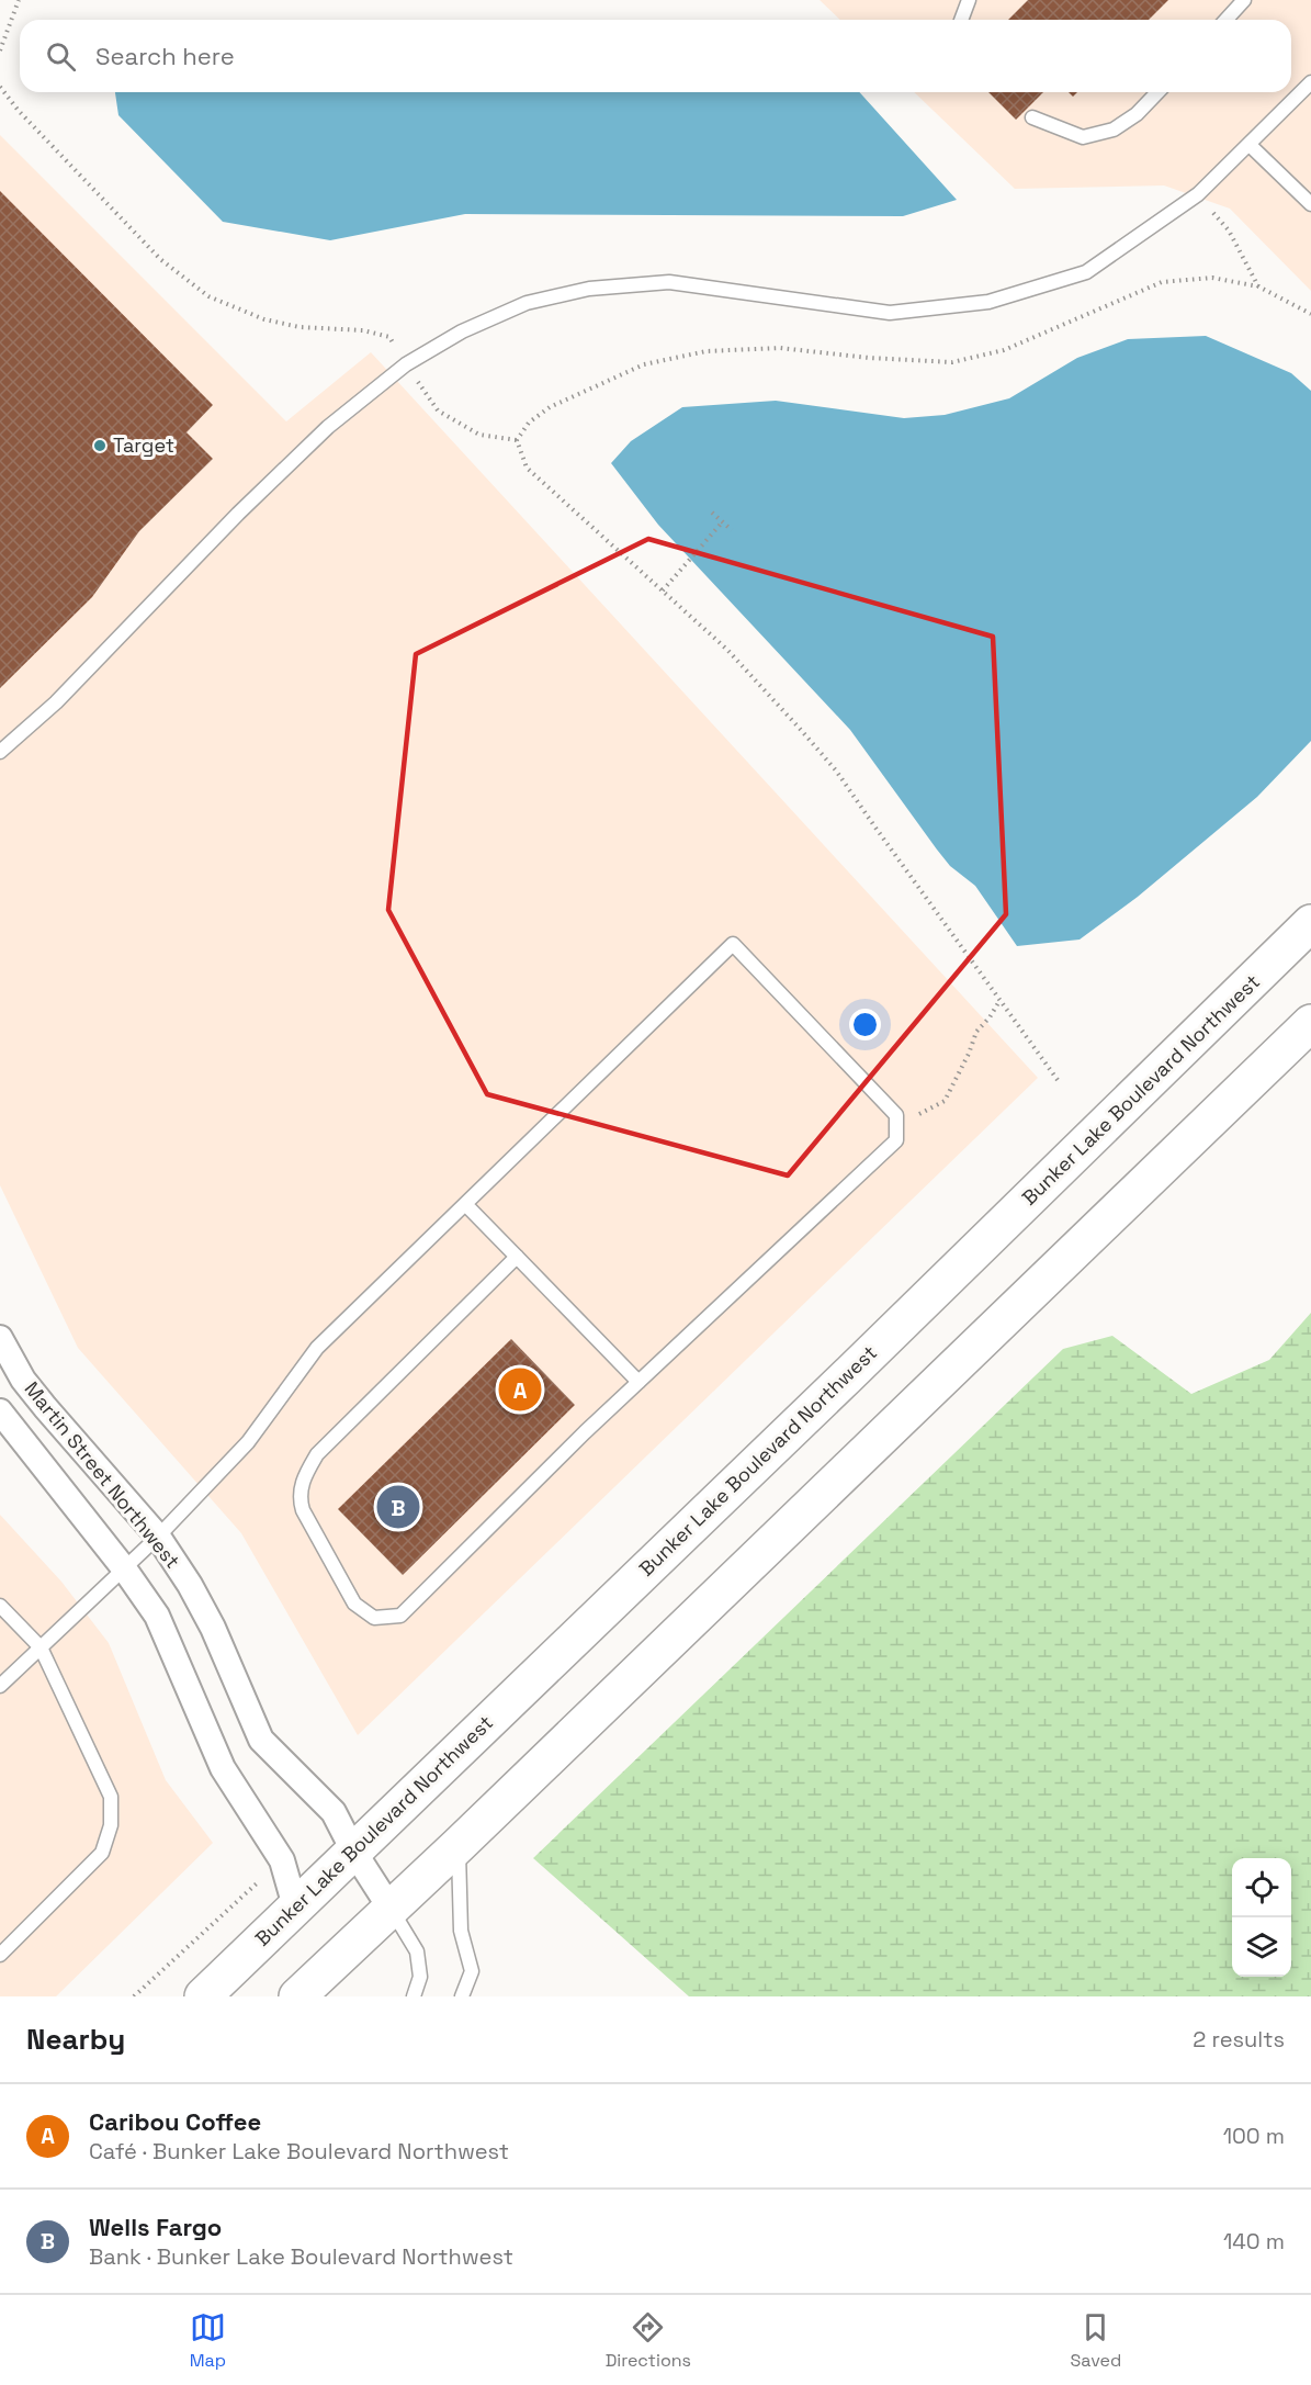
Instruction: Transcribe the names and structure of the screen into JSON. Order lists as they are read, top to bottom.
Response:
{
  "streets": {
    "main road": ["Bunker Lake Boulevard Northwest"],
    "street": ["Martin Street Northwest"]
  },
  "crossings": [
    ["Bunker Lake Boulevard Northwest", "Martin Street Northwest"]
  ],
  "places": ["Target"],
  "page": {
    "search": "Search here",
    "pins": ["A", "B"],
    "heading": ["Nearby", "2 results"],
    "list": [
      {
        "mark": "A",
        "name": "Caribou Coffee",
        "note": "Café · Bunker Lake Boulevard Northwest",
        "value": "100 m"
      },
      {
        "mark": "B",
        "name": "Wells Fargo",
        "note": "Bank · Bunker Lake Boulevard Northwest",
        "value": "140 m"
      }
    ],
    "nav": ["Map", "Directions", "Saved"]
  }
}
